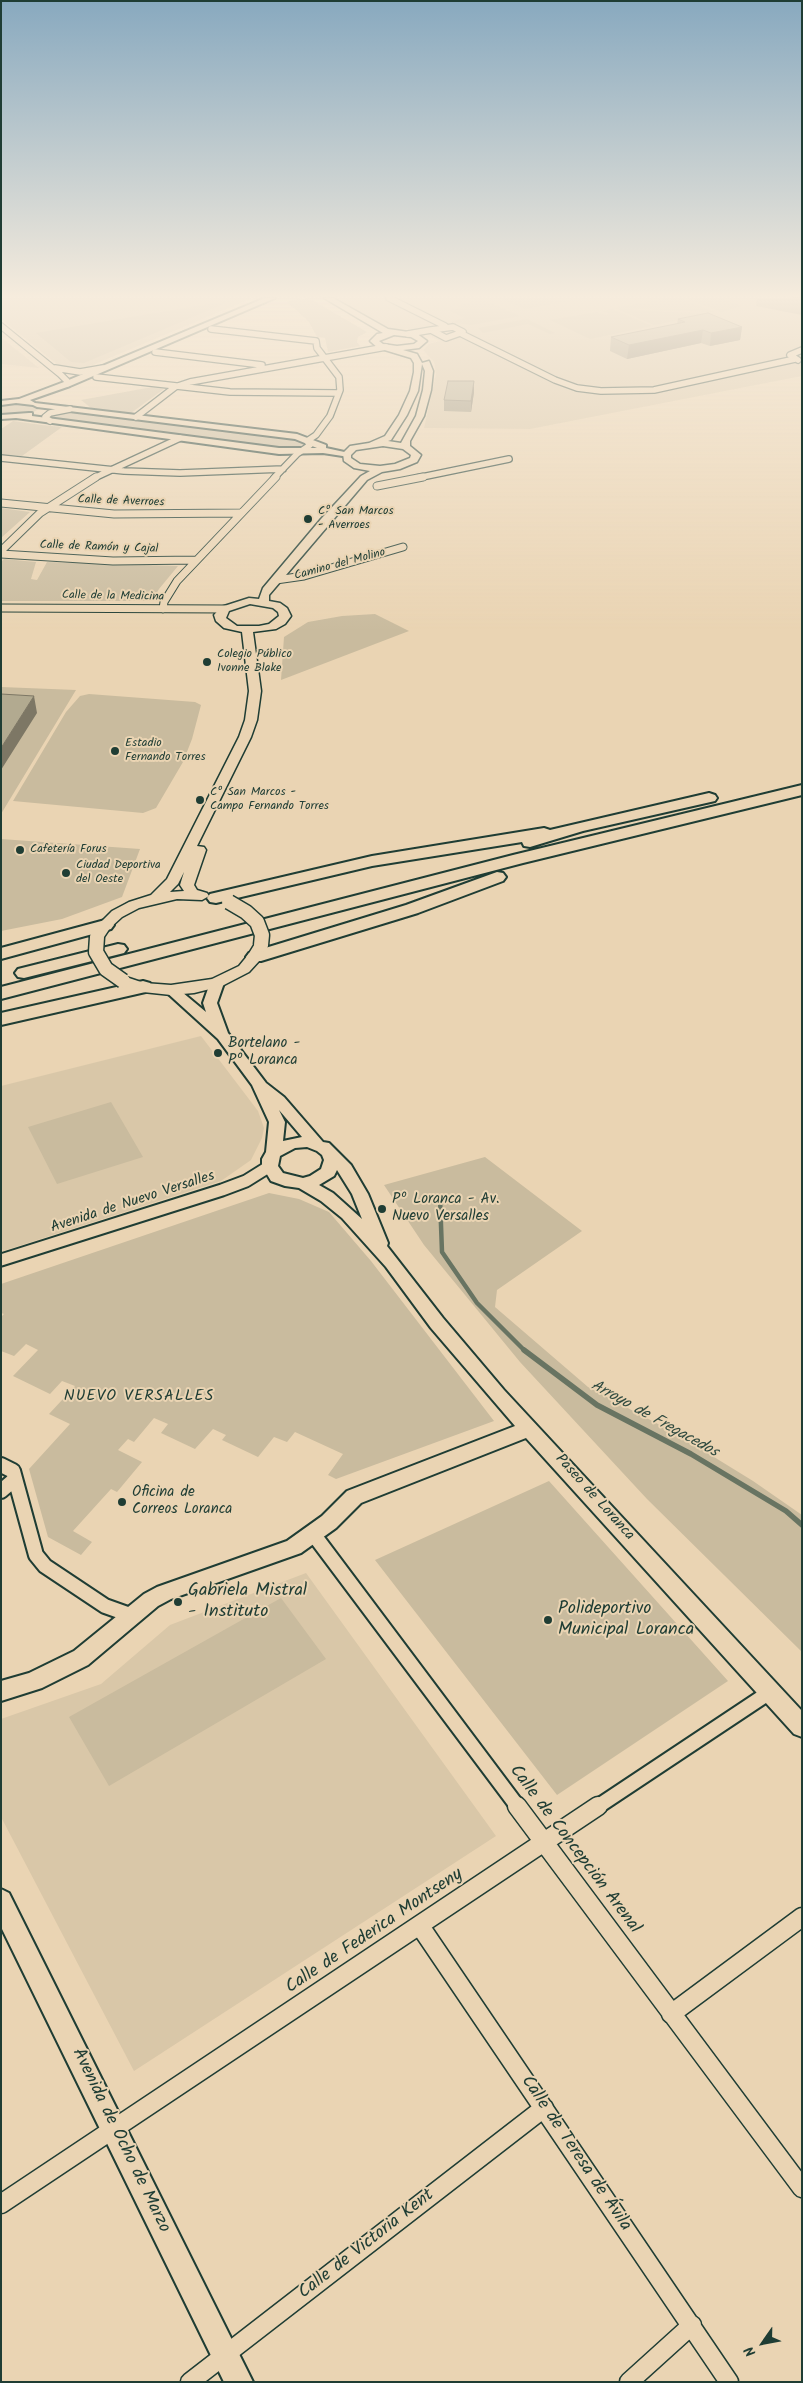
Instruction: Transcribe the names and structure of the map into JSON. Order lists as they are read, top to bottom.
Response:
{
  "streets": {
    "main road": ["Camino del Molino"],
    "street": [
      "Calle de Averroes",
      "Calle de Ramón y Cajal",
      "Calle de la Medicina",
      "Avenida de Nuevo Versalles",
      "Paseo de Loranca",
      "Calle de Concepción Arenal",
      "Calle de Federica Montseny",
      "Avenida de Ocho de Marzo",
      "Calle de Teresa de Ávila",
      "Calle de Victoria Kent"
    ]
  },
  "crossings": [
    ["Avenida de Nuevo Versalles", "Paseo de Loranca"],
    ["Paseo de Loranca", "Calle de Federica Montseny"],
    ["Calle de Concepción Arenal", "Calle de Federica Montseny"],
    ["Calle de Federica Montseny", "Avenida de Ocho de Marzo"],
    ["Calle de Federica Montseny", "Calle de Teresa de Ávila"],
    ["Avenida de Ocho de Marzo", "Calle de Victoria Kent"],
    ["Calle de Teresa de Ávila", "Calle de Victoria Kent"]
  ],
  "districts": ["NUEVO VERSALLES"],
  "water": ["Arroyo de Fregacedos"],
  "places": [
    "Cº San Marcos - Averroes",
    "Colegio Público Ivonne Blake",
    "Estadio Fernando Torres",
    "Cº San Marcos - Campo Fernando Torres",
    "Cafetería Forus",
    "Ciudad Deportiva del Oeste",
    "Bortelano - Pº Loranca",
    "Pº Loranca - Av. Nuevo Versalles",
    "Oficina de Correos Loranca",
    "Gabriela Mistral - Instituto",
    "Polideportivo Municipal Loranca"
  ],
  "north": "bottom left"
}
